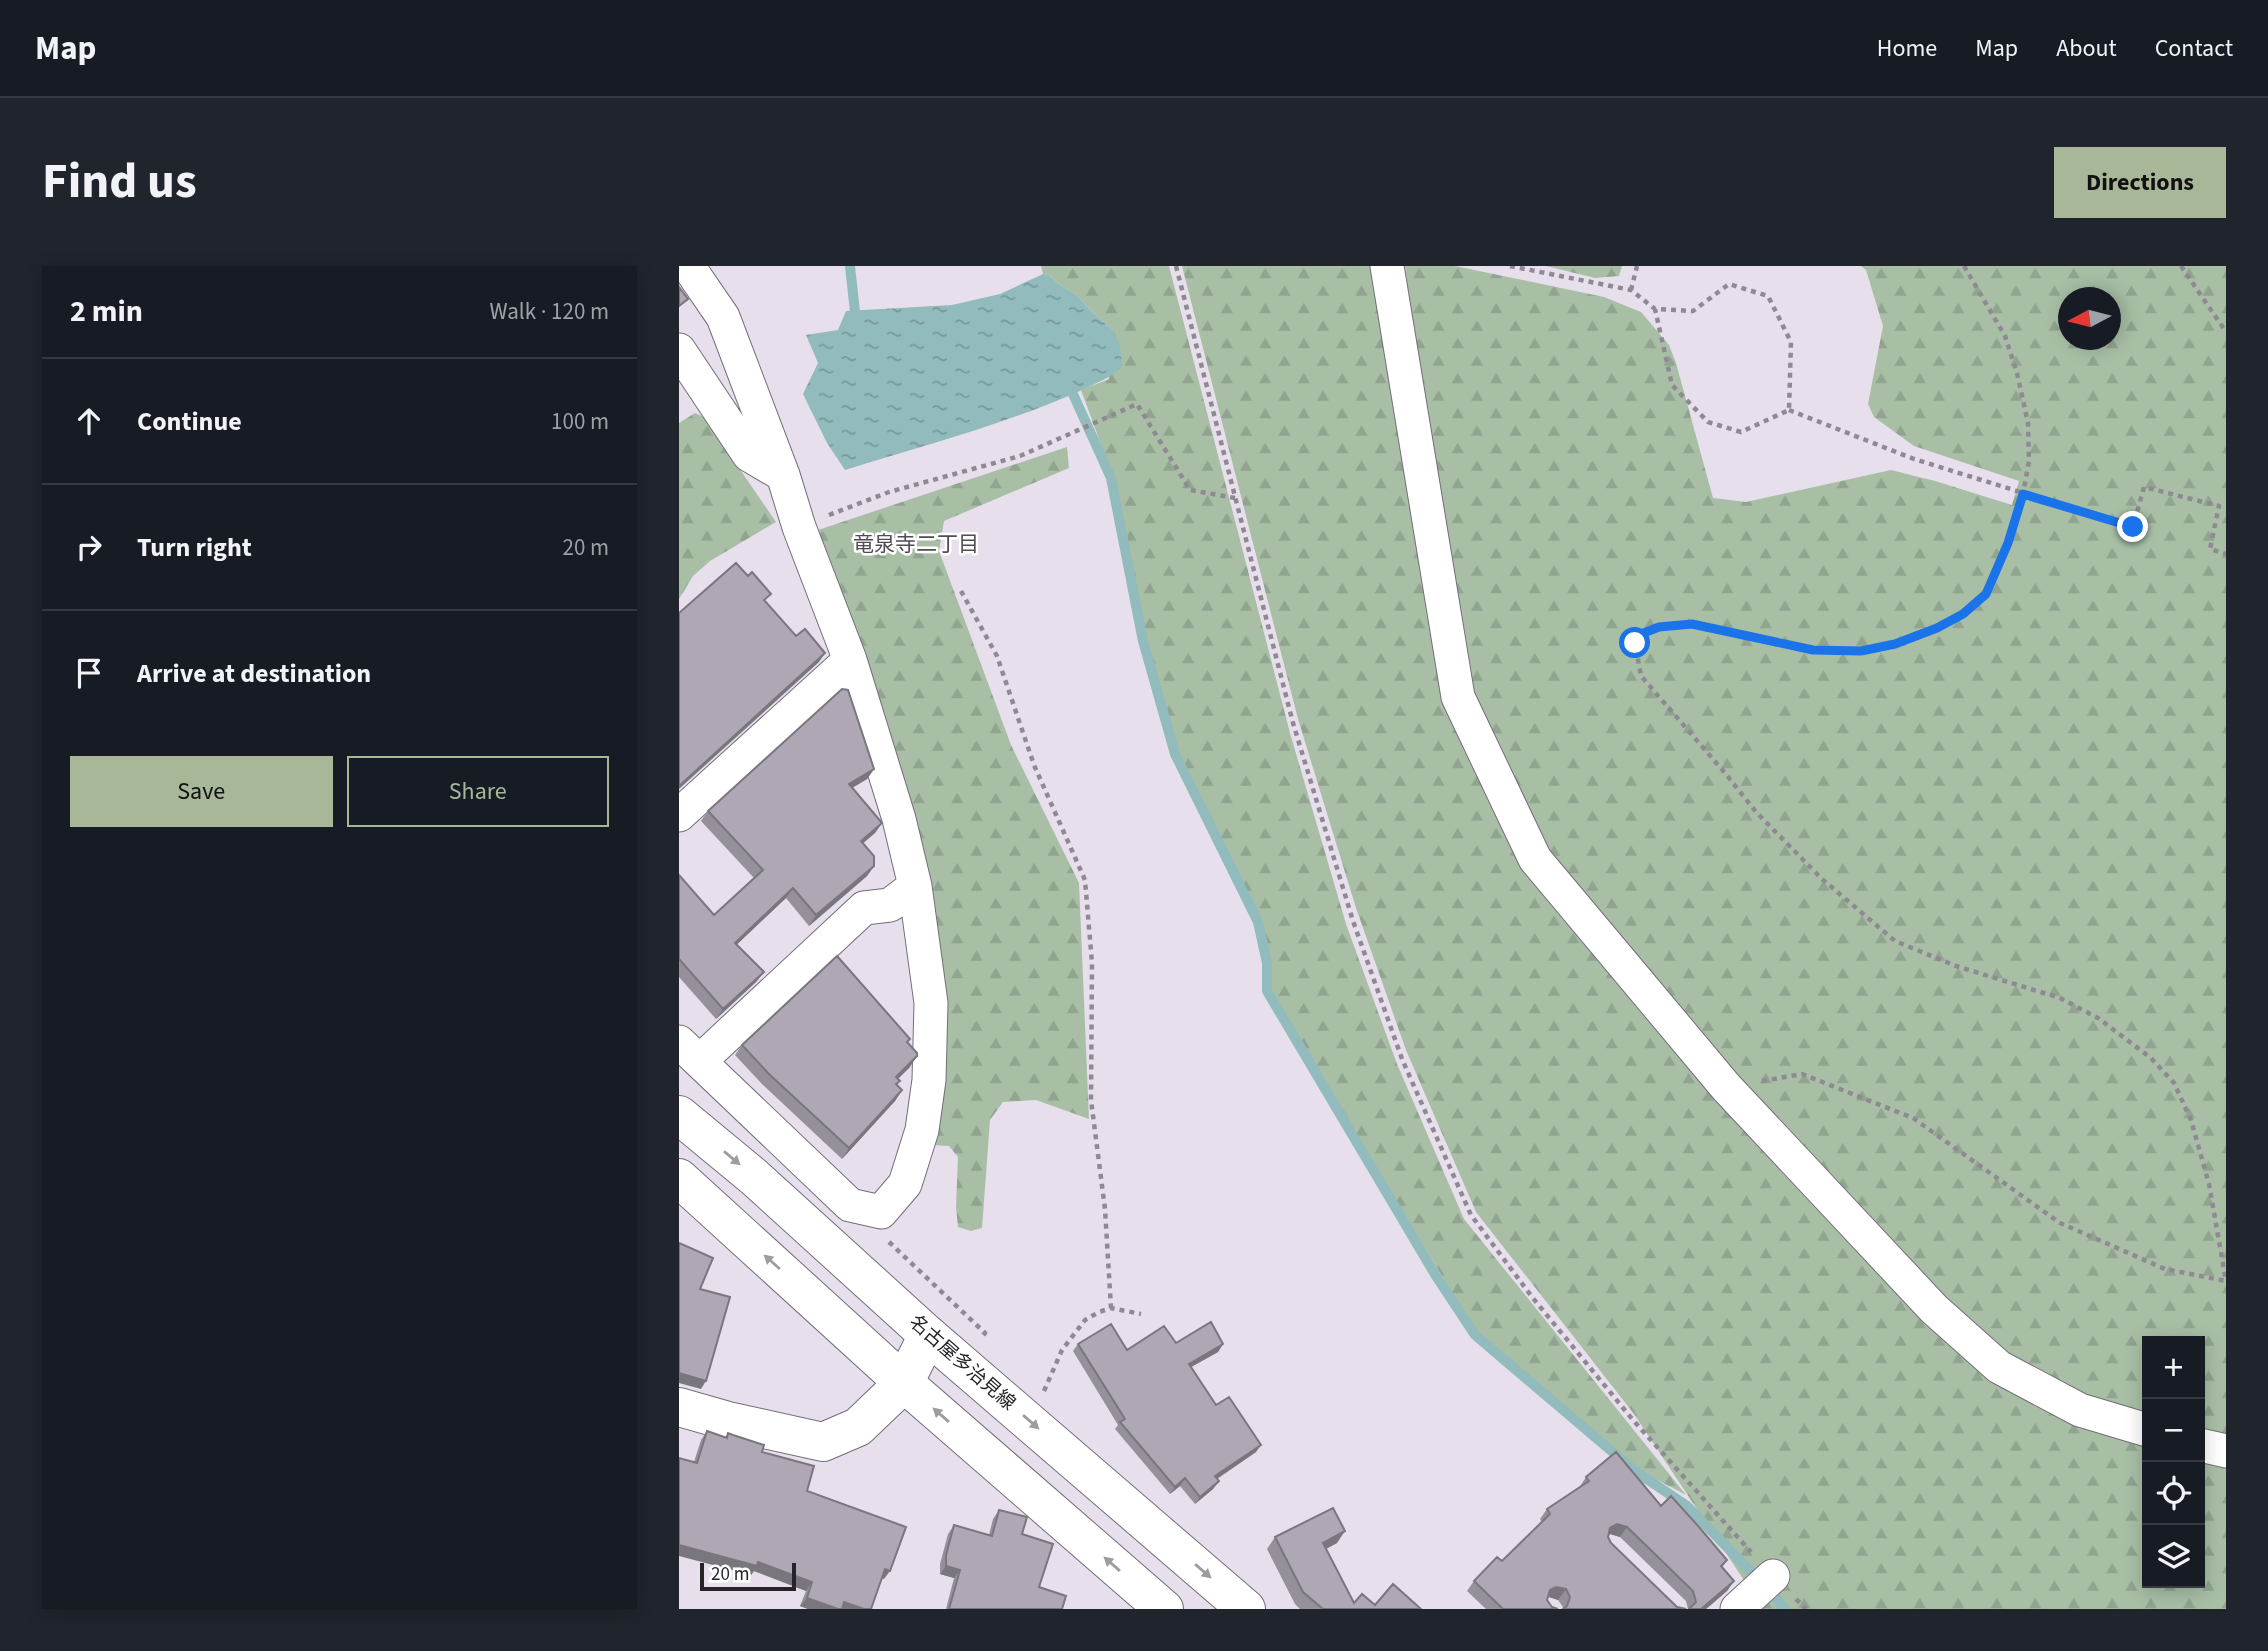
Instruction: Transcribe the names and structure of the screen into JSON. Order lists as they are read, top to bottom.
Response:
{
  "streets": {
    "main road": ["名古屋多治見線"]
  },
  "districts": ["竜泉寺二丁目"],
  "scale_bar": "20 m",
  "north": "left",
  "page": {
    "header": "Map",
    "nav": [
      "Home",
      "Map",
      "About",
      "Contact"
    ],
    "title": "Find us",
    "buttons": [
      "Directions",
      ["Save", "Share"]
    ],
    "heading": ["2 min", "Walk · 120 m"],
    "list": [
      ["Continue", "100 m"],
      ["Turn right", "20 m"],
      "Arrive at destination"
    ],
    "map_buttons": ["+", "−"],
    "scale": "20 m"
  }
}
